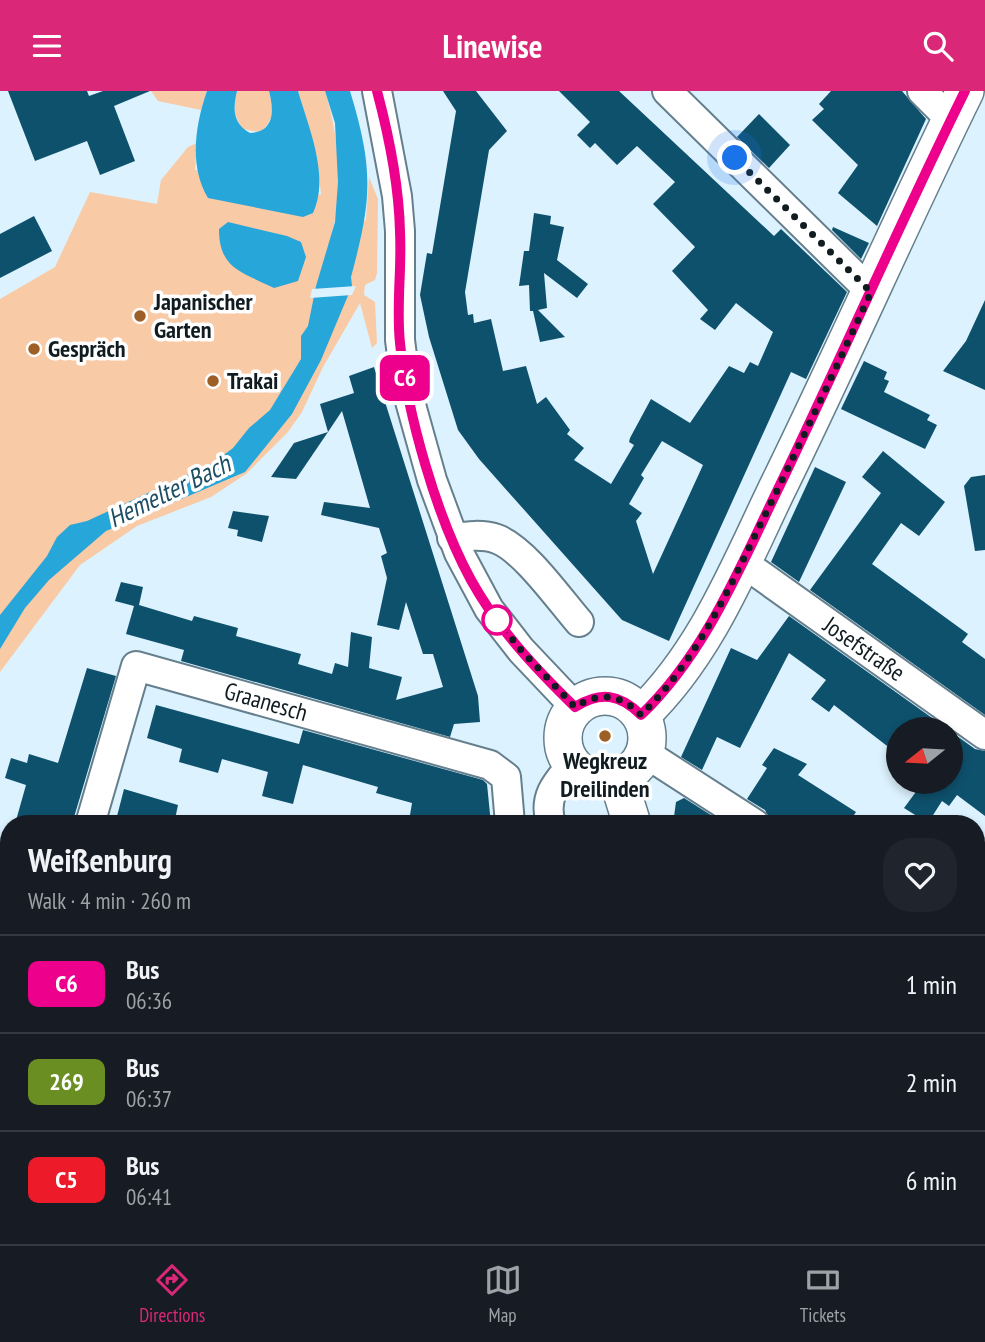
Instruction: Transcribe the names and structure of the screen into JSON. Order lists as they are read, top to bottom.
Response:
{
  "streets": {
    "street": ["Josefstraße", "Graanesch"]
  },
  "water": ["Hemelter Bach"],
  "places": [
    "Japanischer Garten",
    "Gespräch",
    "Trakai",
    "Wegkreuz Dreilinden"
  ],
  "lines": ["bus line C6"],
  "north": "left",
  "page": {
    "header": "Linewise",
    "on_map": "C6",
    "heading": ["Weißenburg", "Walk · 4 min · 260 m"],
    "list": [
      {
        "mark": "C6",
        "name": "Bus",
        "note": "06:36",
        "value": "1 min"
      },
      {
        "mark": "269",
        "name": "Bus",
        "note": "06:37",
        "value": "2 min"
      },
      {
        "mark": "C5",
        "name": "Bus",
        "note": "06:41",
        "value": "6 min"
      }
    ],
    "tabs": ["Directions", "Map", "Tickets"]
  }
}
